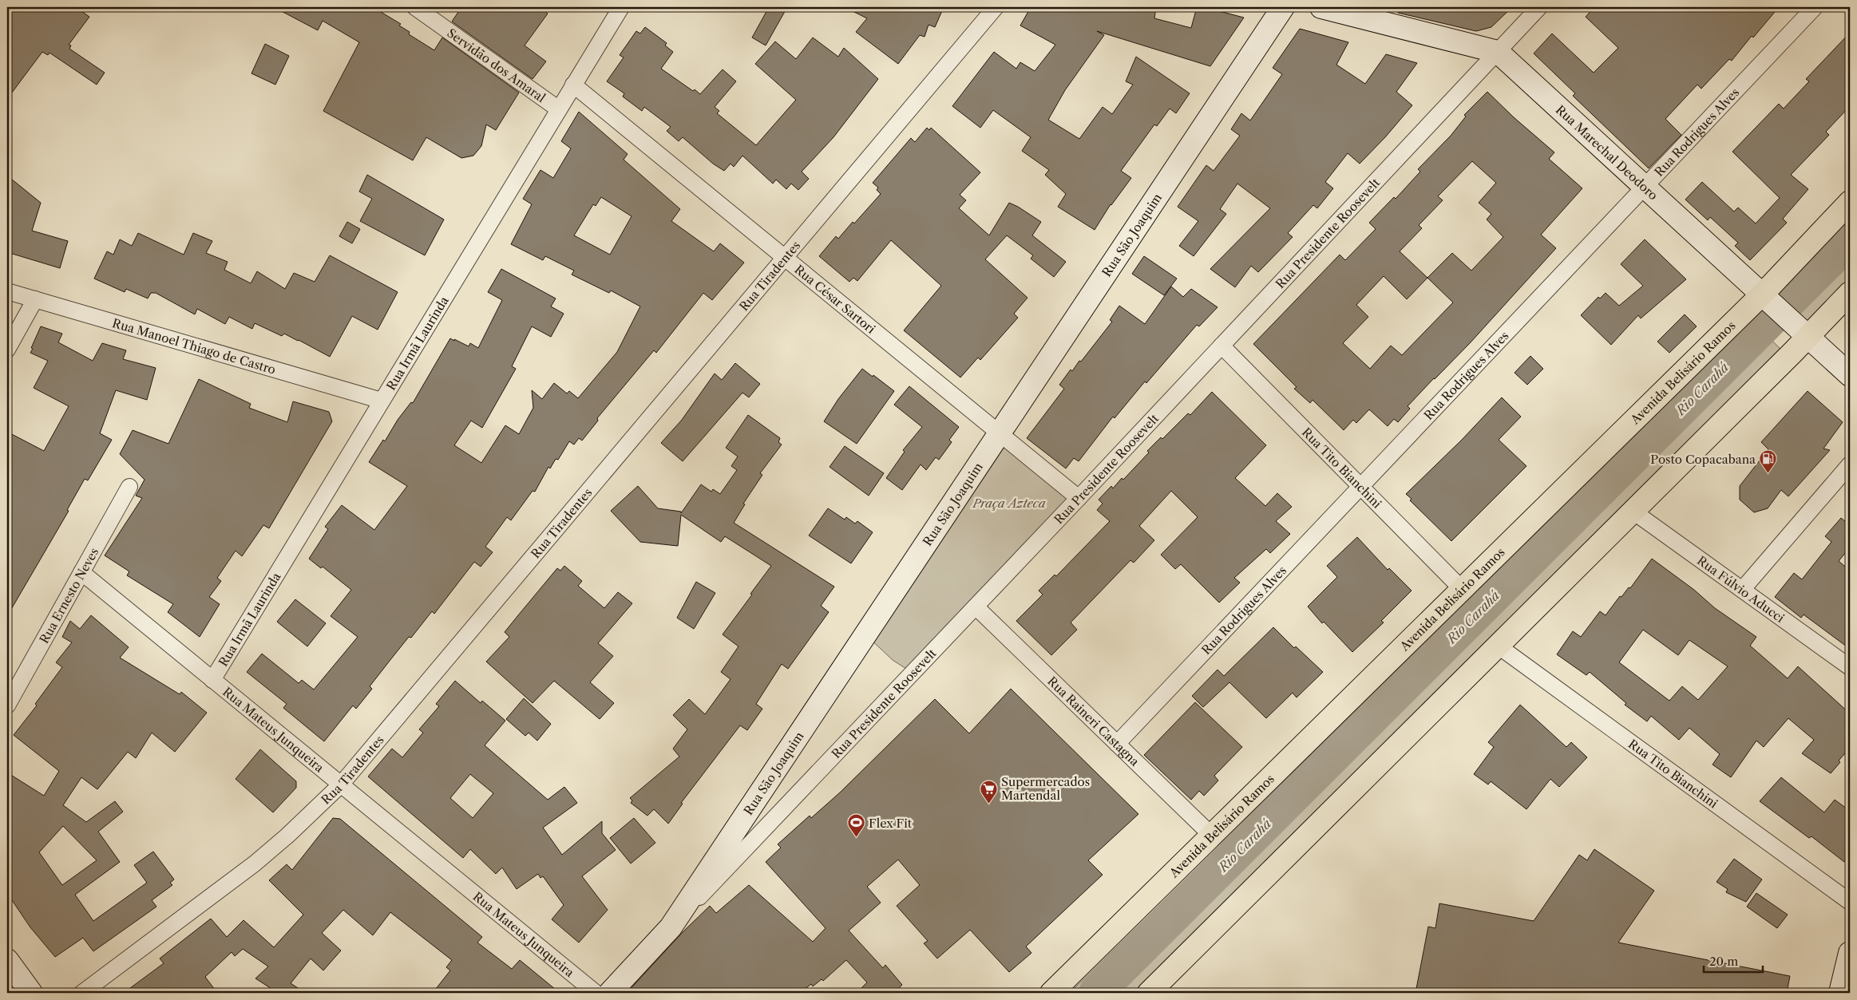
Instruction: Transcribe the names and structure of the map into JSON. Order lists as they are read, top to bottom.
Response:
{
  "streets": {
    "main road": ["Avenida Belisário Ramos"],
    "street": [
      "Servidão dos Amaral",
      "Rua Rodrigues Alves",
      "Rua Marechal Deodoro",
      "Rua Presidente Roosevelt",
      "Rua São Joaquim",
      "Rua Tiradentes",
      "Rua César Sartori",
      "Rua Irmã Laurinda",
      "Rua Manoel Thiago de Castro",
      "Rua Tito Bianchini",
      "Rua Fúlvio Aducci",
      "Rua Ernesto Neves",
      "Rua Raineri Castagna",
      "Rua Mateus Junqueira"
    ]
  },
  "crossings": [
    ["Servidão dos Amaral", "Rua Irmã Laurinda"],
    ["Rua Rodrigues Alves", "Rua Marechal Deodoro"],
    ["Rua Rodrigues Alves", "Rua Tito Bianchini"],
    ["Rua Rodrigues Alves", "Rua Raineri Castagna"],
    ["Rua Marechal Deodoro", "Rua Presidente Roosevelt"],
    ["Rua Marechal Deodoro", "Avenida Belisário Ramos"],
    ["Rua Presidente Roosevelt", "Rua São Joaquim"],
    ["Rua Presidente Roosevelt", "Rua César Sartori"],
    ["Rua Presidente Roosevelt", "Rua Tito Bianchini"],
    ["Rua Presidente Roosevelt", "Rua Raineri Castagna"],
    ["Rua São Joaquim", "Rua César Sartori"],
    ["Rua Tiradentes", "Rua César Sartori"],
    ["Rua Tiradentes", "Rua Mateus Junqueira"],
    ["Rua César Sartori", "Rua Irmã Laurinda"],
    ["Rua Irmã Laurinda", "Rua Manoel Thiago de Castro"],
    ["Rua Irmã Laurinda", "Rua Mateus Junqueira"],
    ["Avenida Belisário Ramos", "Rua Tito Bianchini"],
    ["Avenida Belisário Ramos", "Rua Raineri Castagna"],
    ["Rua Ernesto Neves", "Rua Mateus Junqueira"]
  ],
  "water": ["Rio Carahá"],
  "parks": ["Praça Azteca"],
  "places": {
    "fuel station": ["Posto Copacabana"],
    "supermarket": ["Supermercados Martendal"],
    "sports": ["Flex Fit"]
  },
  "scale_bar": "20 m"
}
